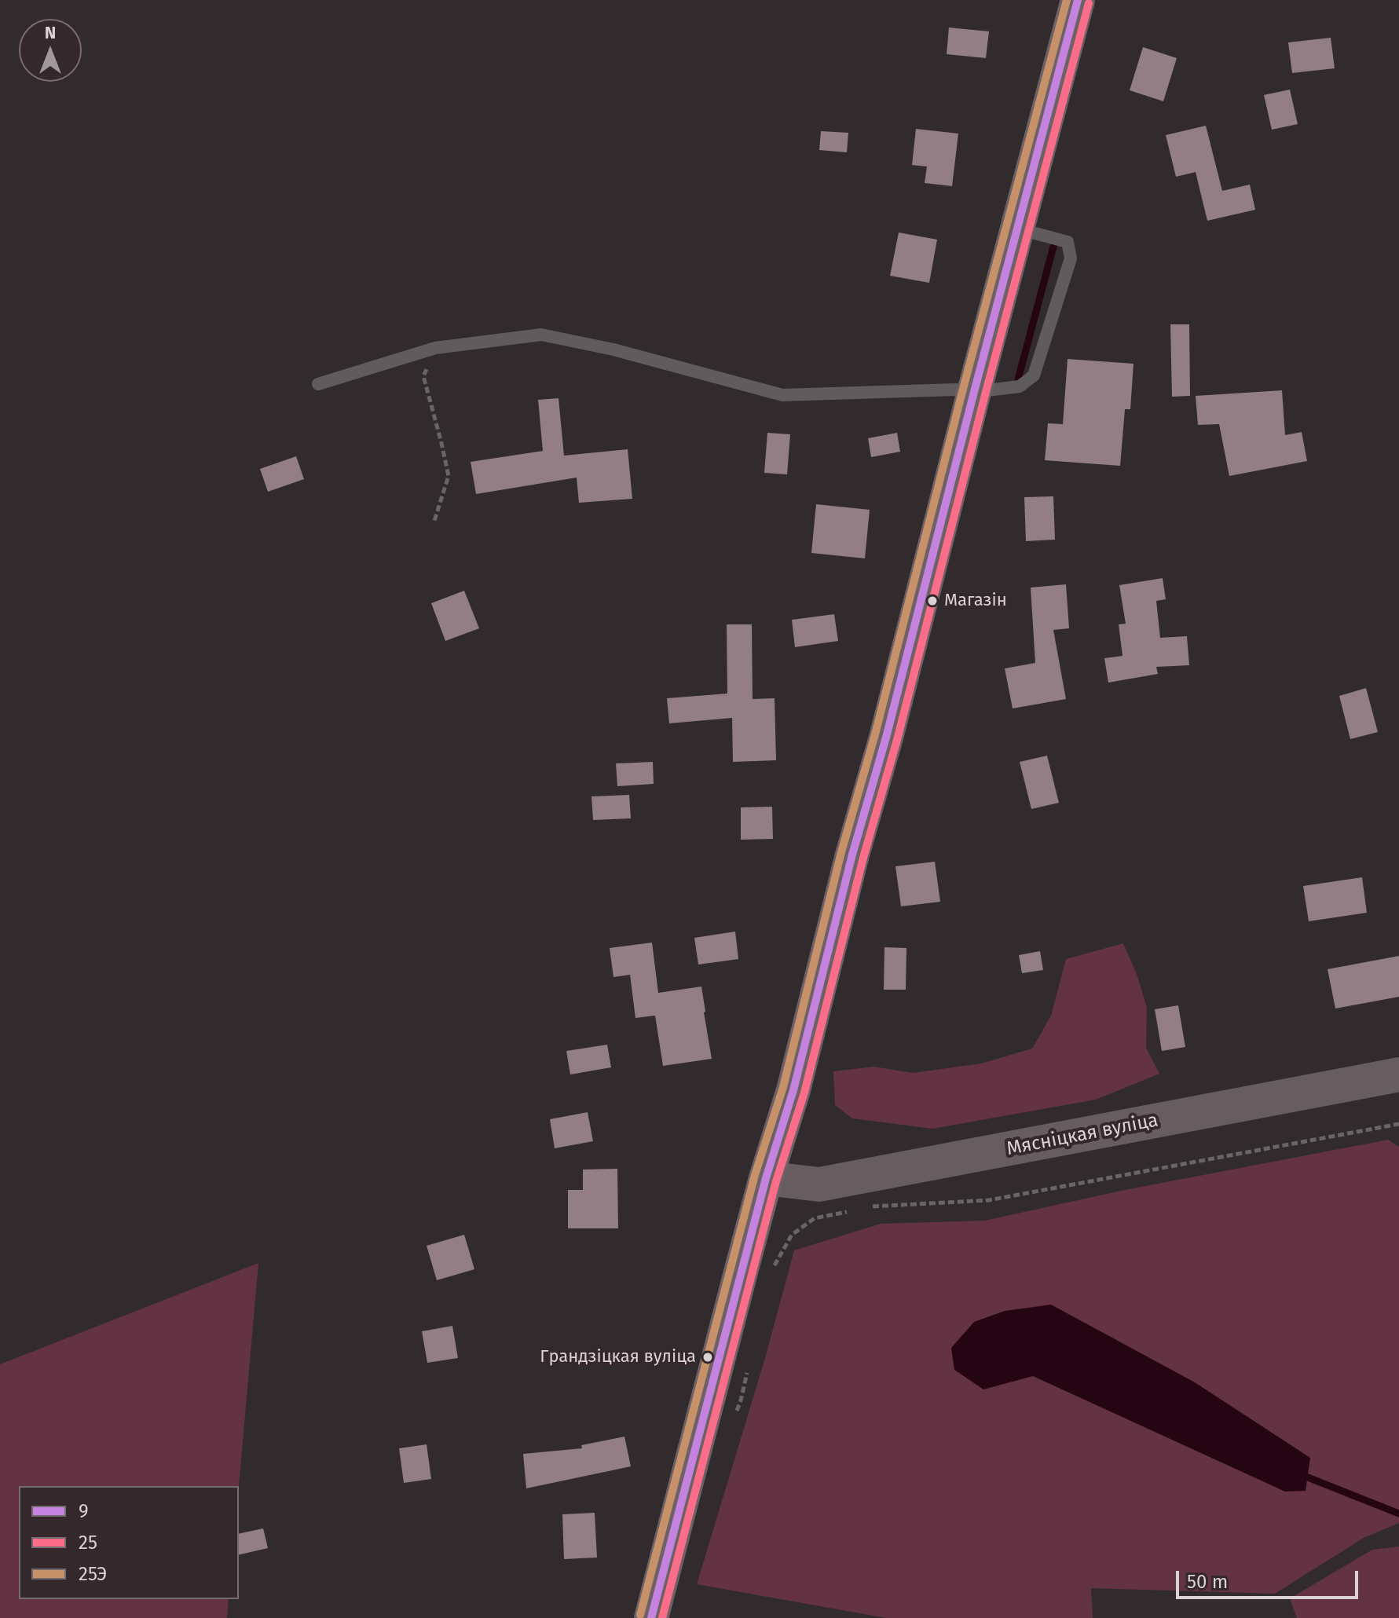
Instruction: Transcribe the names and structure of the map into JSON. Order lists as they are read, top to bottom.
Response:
{
  "streets": {
    "main road": ["Мясніцкая вуліца"]
  },
  "places": ["Магазін", "Грандзіцкая вуліца"],
  "lines": ["transit line 9", "transit line 25Э", "transit line 25"],
  "legend": ["9", "25", "25Э"],
  "scale_bar": "50 m",
  "north": "top"
}
